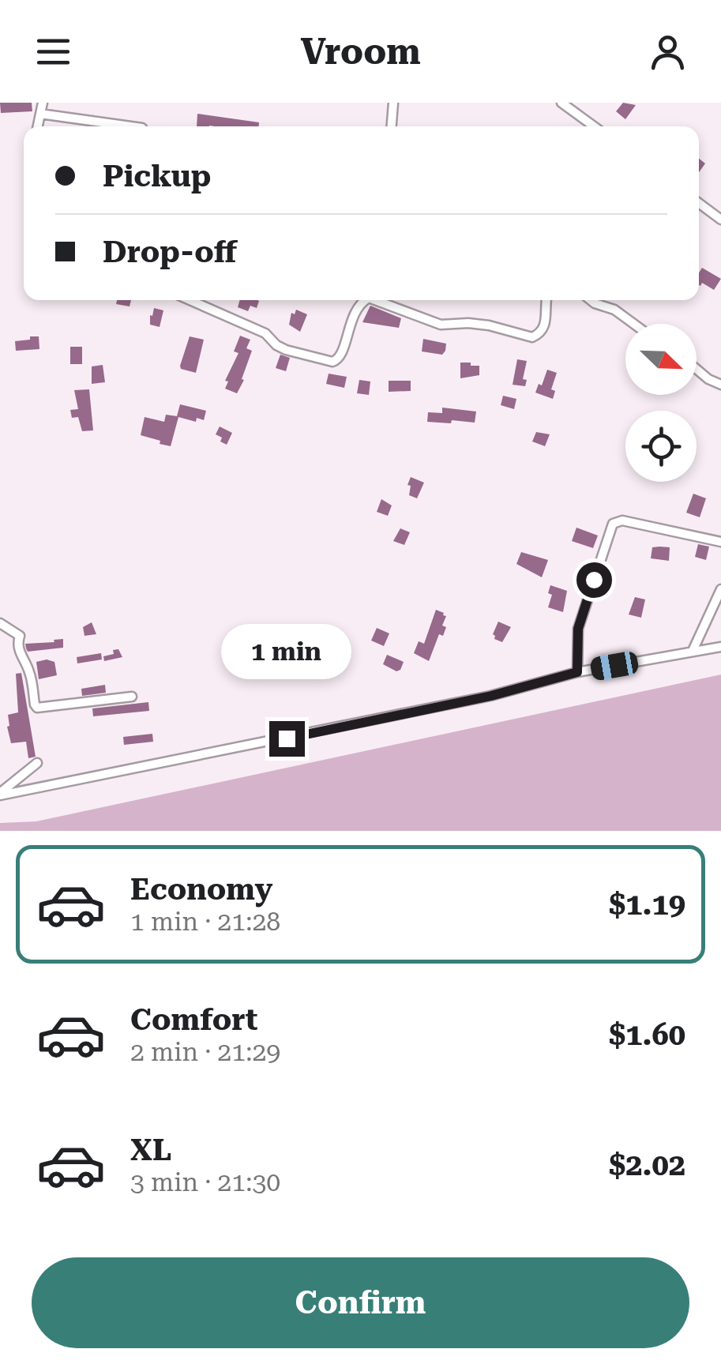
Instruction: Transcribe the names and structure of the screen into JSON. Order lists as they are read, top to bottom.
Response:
{
  "north": "bottom right",
  "page": {
    "header": "Vroom",
    "banner": ["Pickup", "Drop-off"],
    "bubble": "1 min",
    "list": [
      {
        "name": "Economy",
        "note": "1 min · 21:28",
        "value": "$1.19"
      },
      {
        "name": "Comfort",
        "note": "2 min · 21:29",
        "value": "$1.60"
      },
      {
        "name": "XL",
        "note": "3 min · 21:30",
        "value": "$2.02"
      }
    ],
    "buttons": "Confirm"
  }
}
